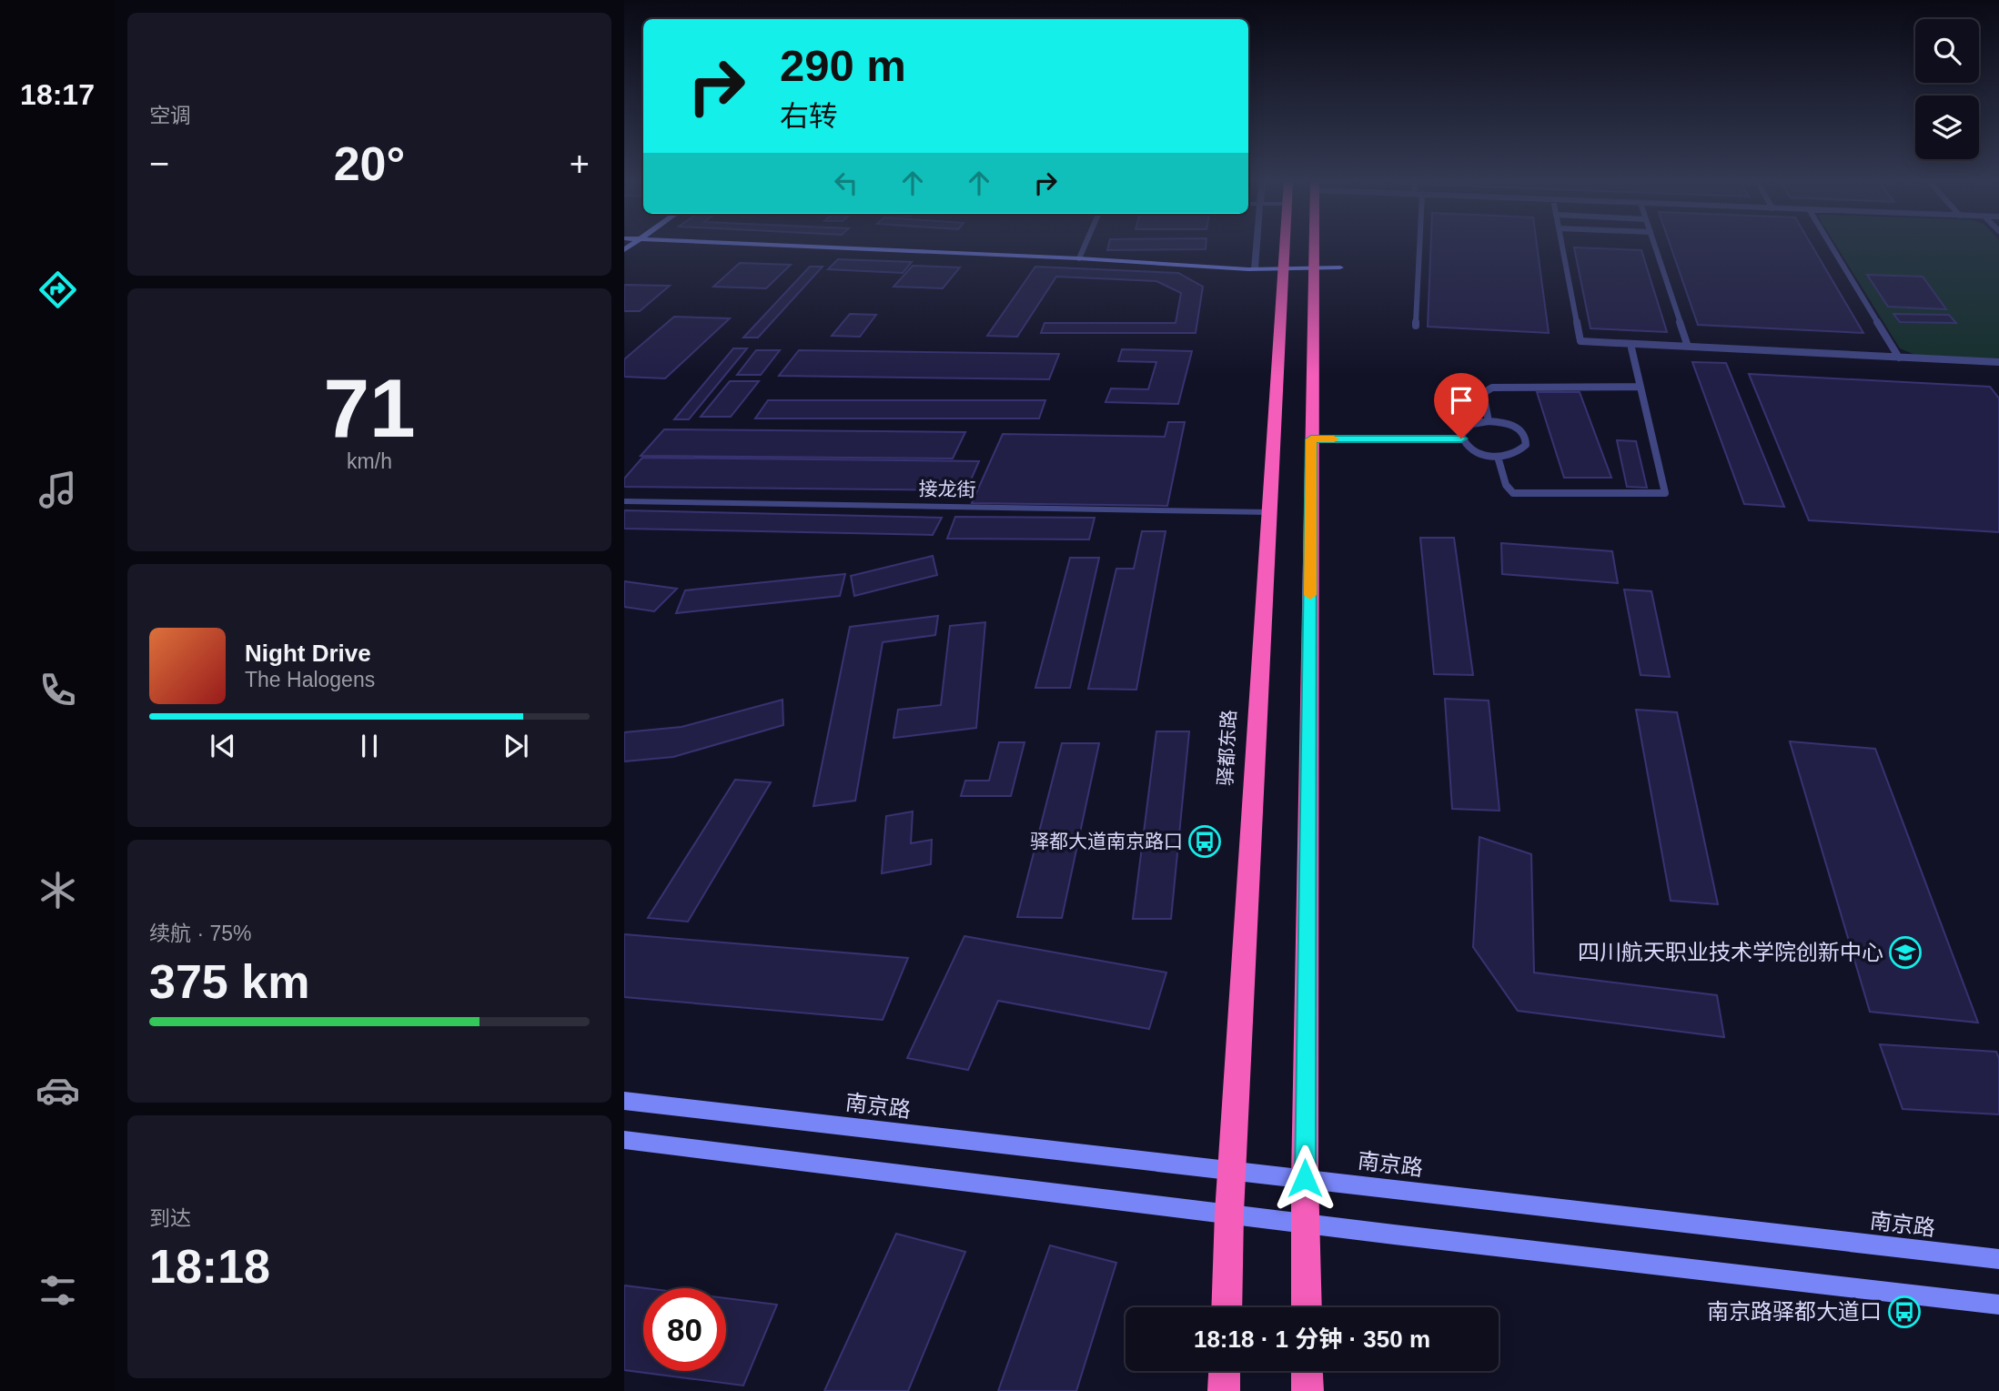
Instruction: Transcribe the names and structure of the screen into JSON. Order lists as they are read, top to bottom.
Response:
{
  "streets": {
    "highway": ["驿都东路"],
    "street": ["接龙街", "南京路"]
  },
  "crossings": [
    ["接龙街", "驿都东路"],
    ["驿都东路", "南京路"]
  ],
  "places": {
    "bus stop": ["驿都大道南京路口", "南京路驿都大道口"],
    "school or university": ["四川航天职业技术学院创新中心"]
  },
  "page": {
    "tabs": "18:17",
    "tile": [
      "空调",
      ["71", "km/h"],
      ["续航 · 75%", "375 km"],
      ["到达", "18:18"]
    ],
    "turn": ["290 m", "右转"],
    "heat": ["−", "20°", "+"],
    "song": ["Night Drive", "The Halogens"],
    "limit": "80",
    "trip": "18:18 · 1 分钟 · 350 m"
  }
}
